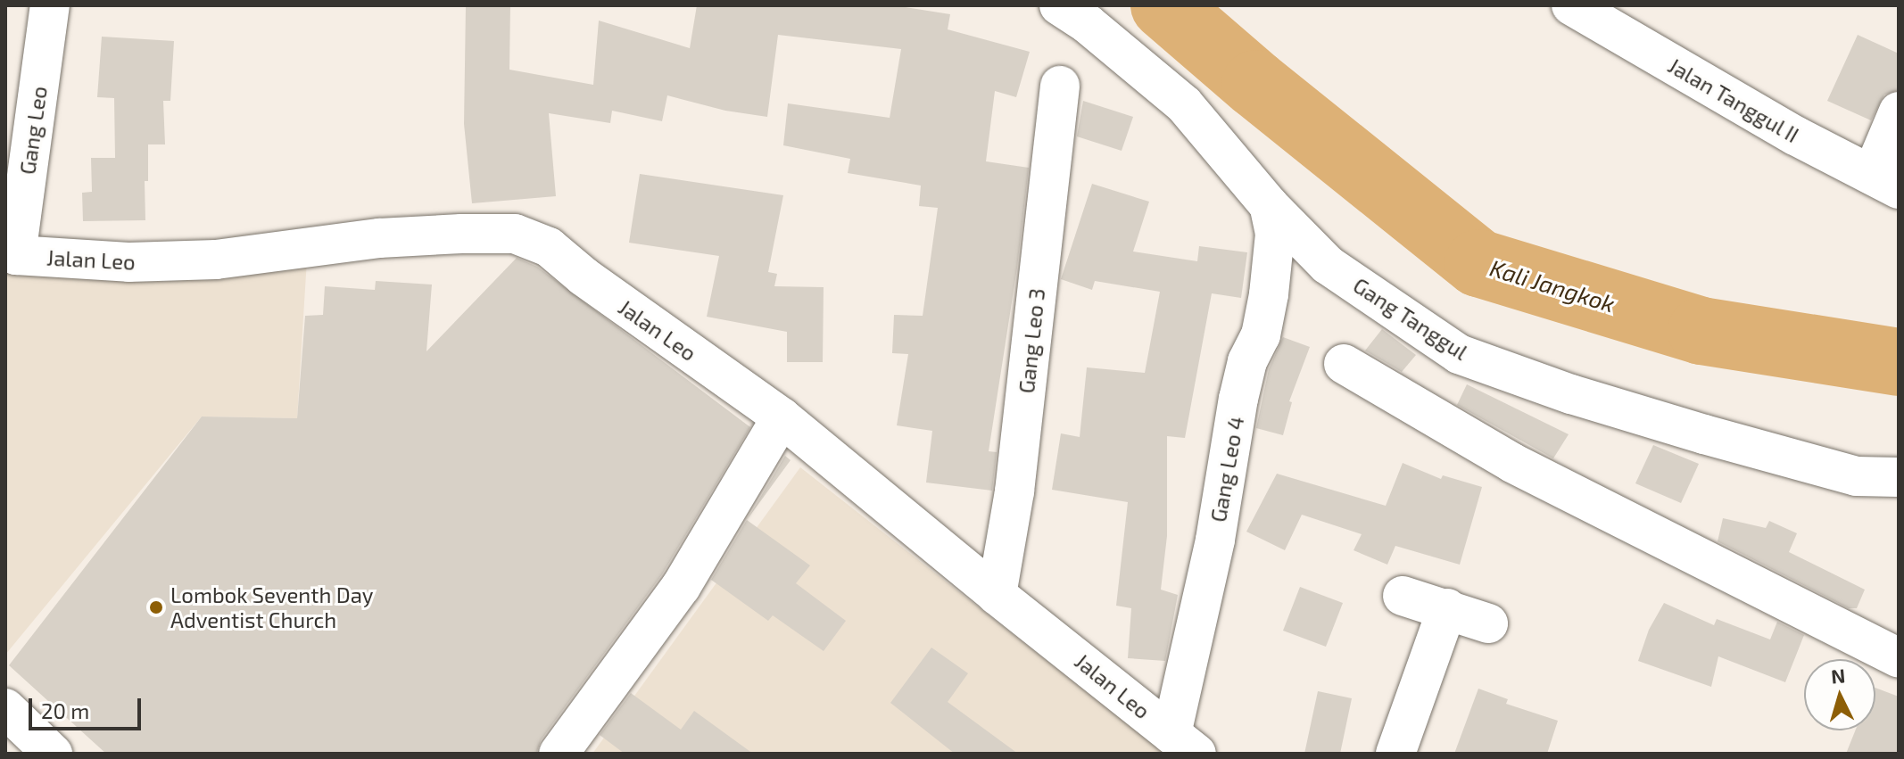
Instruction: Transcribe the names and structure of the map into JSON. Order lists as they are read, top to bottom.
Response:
{
  "streets": {
    "street": [
      "Jalan Tanggul II",
      "Gang Leo",
      "Jalan Leo",
      "Gang Tanggul",
      "Gang Leo 3",
      "Gang Leo 4"
    ]
  },
  "crossings": [
    ["Gang Leo", "Jalan Leo"],
    ["Jalan Leo", "Gang Leo 3"],
    ["Jalan Leo", "Gang Leo 4"],
    ["Gang Tanggul", "Gang Leo 4"]
  ],
  "water": ["Kali Jangkok"],
  "places": ["Lombok Seventh Day Adventist Church"],
  "scale_bar": "20 m",
  "north": "top"
}
